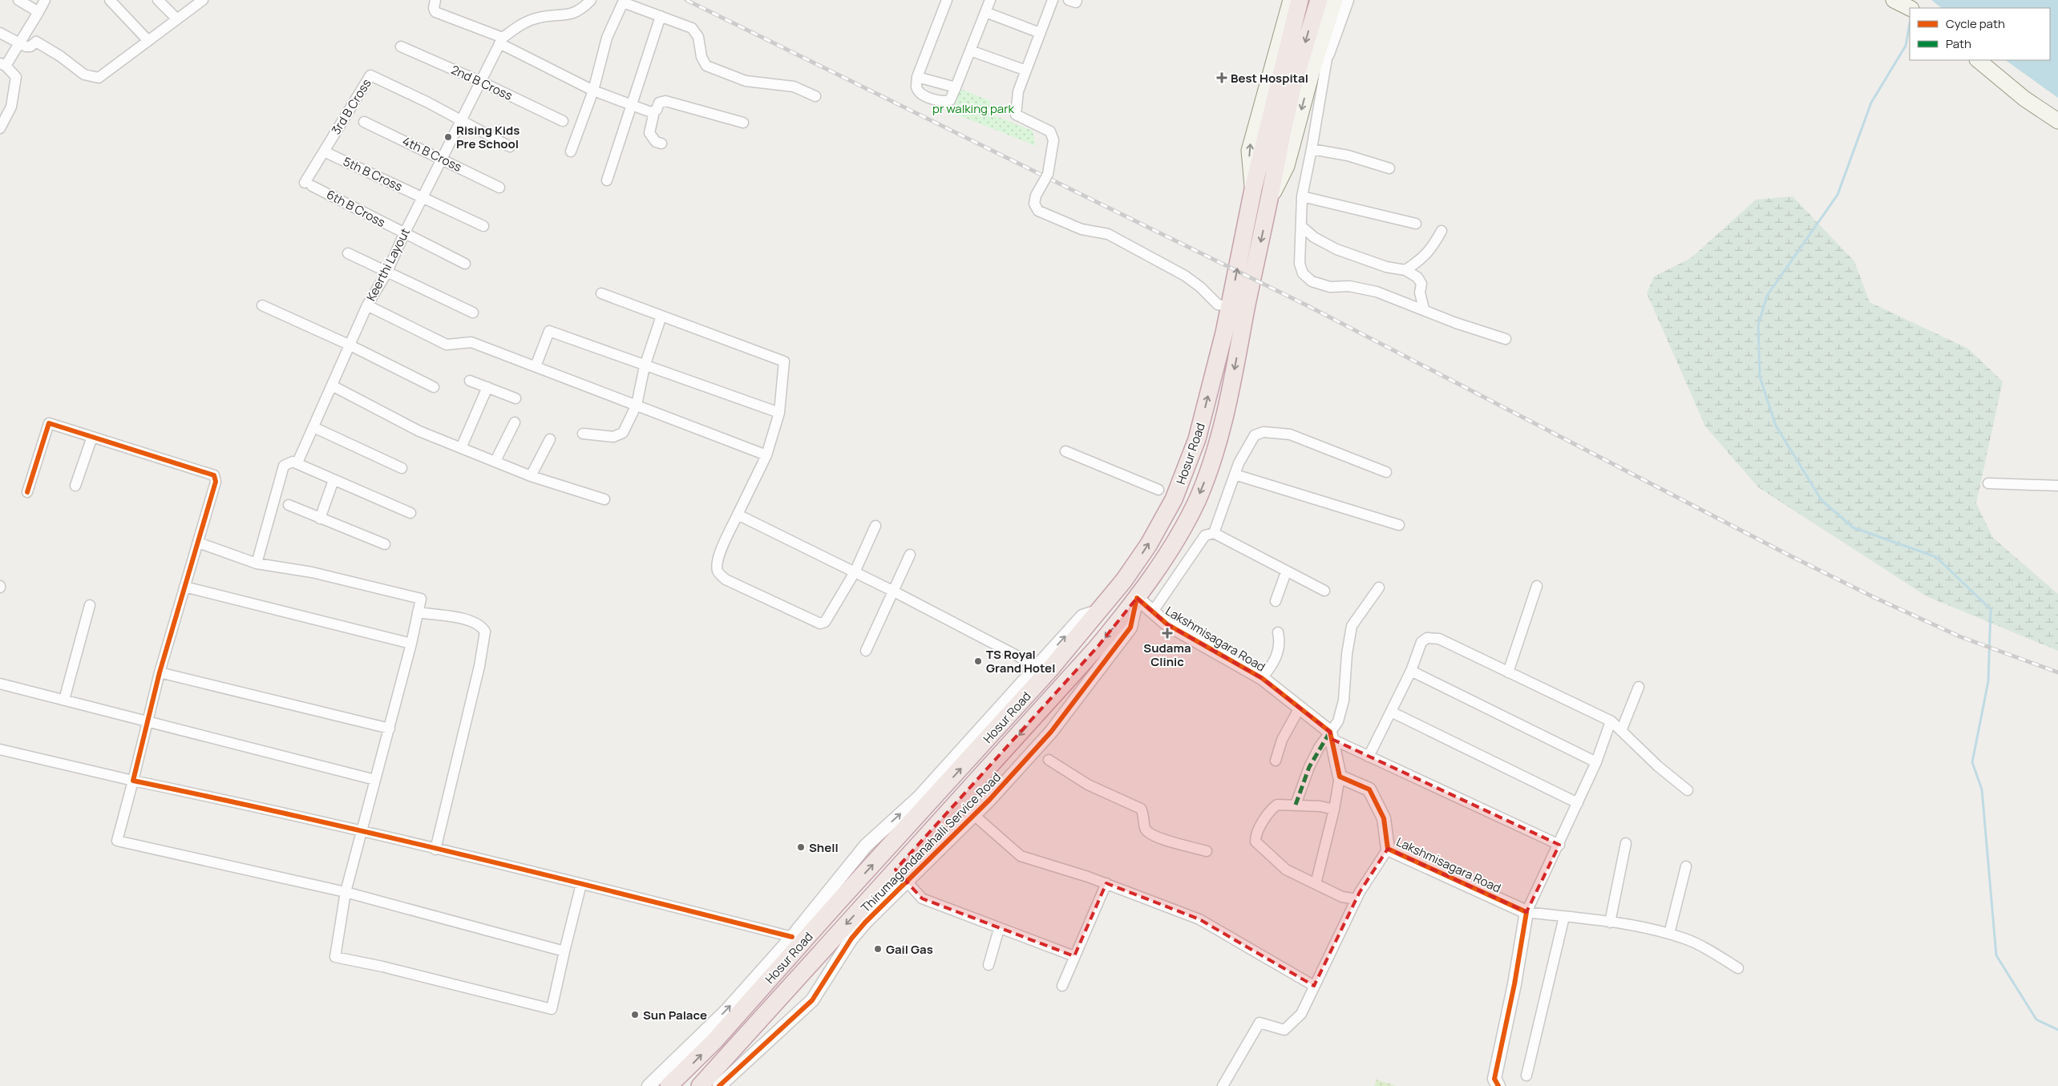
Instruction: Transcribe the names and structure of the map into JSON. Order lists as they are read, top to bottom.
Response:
{
  "streets": {
    "highway": ["Hosur Road"],
    "street": [
      "2nd B Cross",
      "3rd B Cross",
      "4th B Cross",
      "5th B Cross",
      "6th B Cross",
      "Keerthi Layout",
      "Lakshmisagara Road",
      "Thirumagondanahalli Service Road"
    ]
  },
  "crossings": [
    ["2nd B Cross", "Keerthi Layout"],
    ["3rd B Cross", "5th B Cross"],
    ["3rd B Cross", "6th B Cross"],
    ["3rd B Cross", "Keerthi Layout"],
    ["4th B Cross", "Keerthi Layout"],
    ["5th B Cross", "Keerthi Layout"],
    ["6th B Cross", "Keerthi Layout"],
    ["Hosur Road", "Lakshmisagara Road"],
    ["Hosur Road", "Thirumagondanahalli Service Road"],
    ["Lakshmisagara Road", "Thirumagondanahalli Service Road"]
  ],
  "parks": ["pr walking park"],
  "places": {
    "health": ["Best Hospital", "Sudama Clinic"],
    "other": [
      "Rising Kids Pre School",
      "TS Royal Grand Hotel",
      "Shell",
      "Gail Gas",
      "Sun Palace"
    ]
  },
  "legend": ["Cycle path", "Path"]
}
